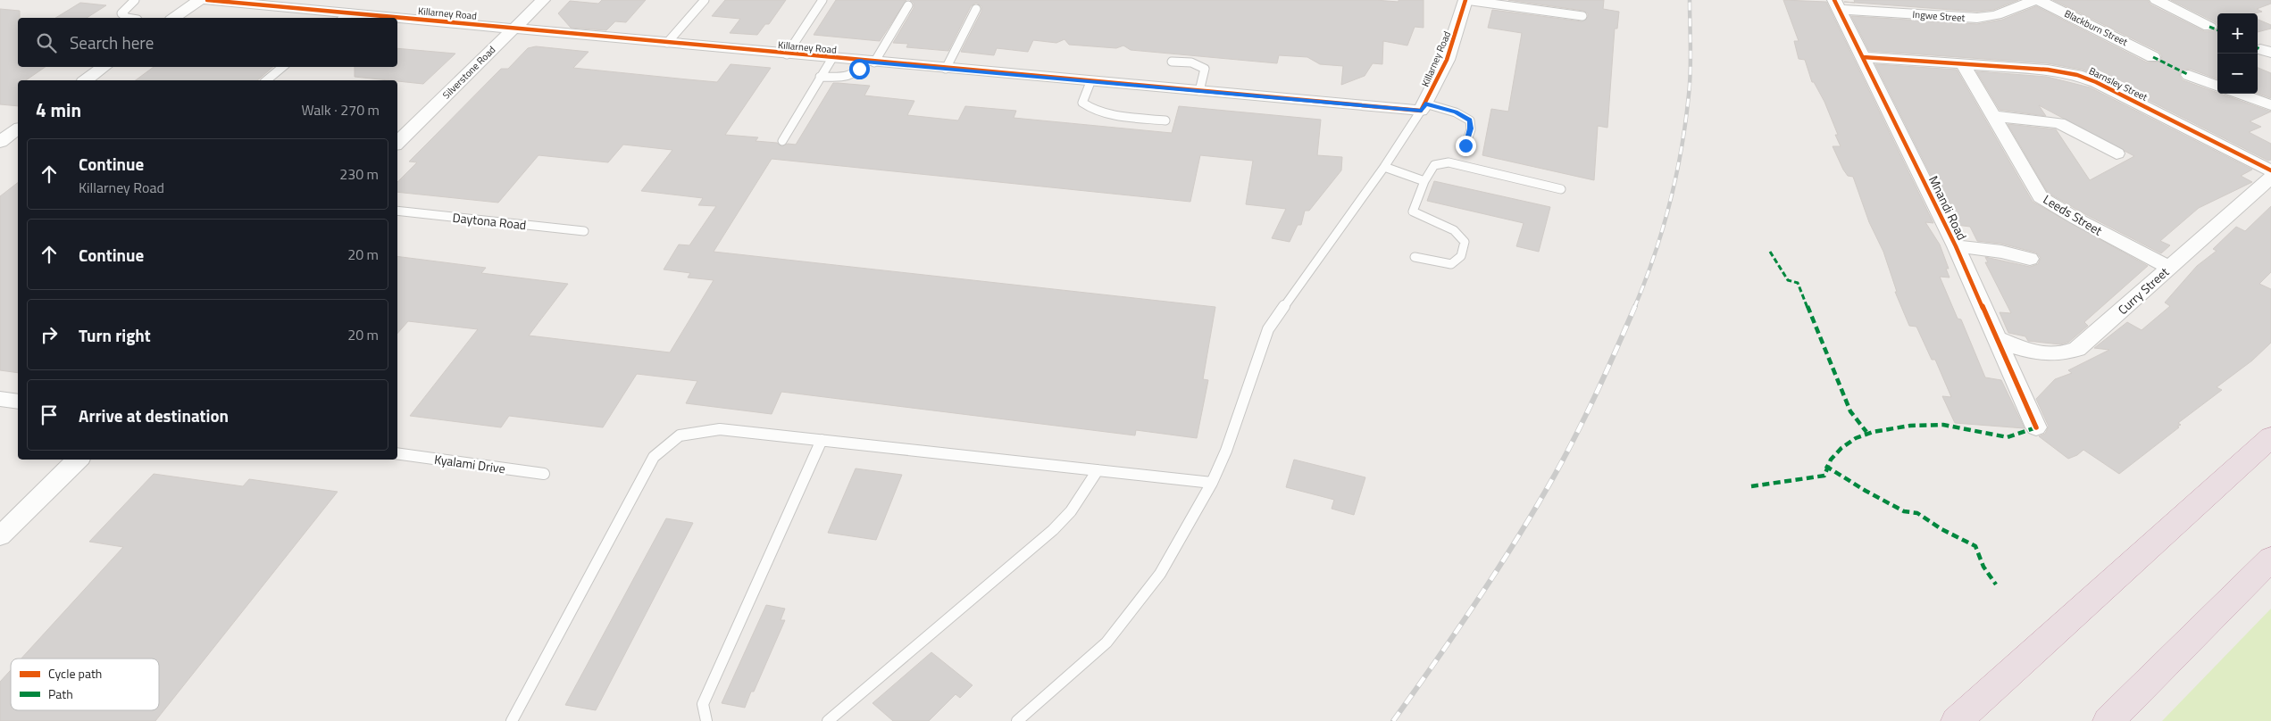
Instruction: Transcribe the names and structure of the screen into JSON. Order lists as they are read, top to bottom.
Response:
{
  "streets": {
    "street": [
      "Killarney Road",
      "Ingwe Street",
      "Blackburn Street",
      "Silverstone Road",
      "Barnsley Street",
      "Mnandi Road",
      "Leeds Street",
      "Curry Street"
    ],
    "lane": ["Daytona Road", "Kyalami Drive"]
  },
  "crossings": [
    ["Killarney Road", "Silverstone Road"],
    ["Ingwe Street", "Blackburn Street"],
    ["Ingwe Street", "Mnandi Road"],
    ["Barnsley Street", "Mnandi Road"],
    ["Barnsley Street", "Leeds Street"],
    ["Mnandi Road", "Curry Street"],
    ["Leeds Street", "Curry Street"]
  ],
  "legend": ["Cycle path", "Path"],
  "page": {
    "map_buttons": ["+", "−"],
    "search": "Search here",
    "heading": ["4 min", "Walk · 270 m"],
    "list": [
      ["Continue", "Killarney Road", "230 m"],
      ["Continue", "20 m"],
      ["Turn right", "20 m"],
      "Arrive at destination"
    ]
  }
}
